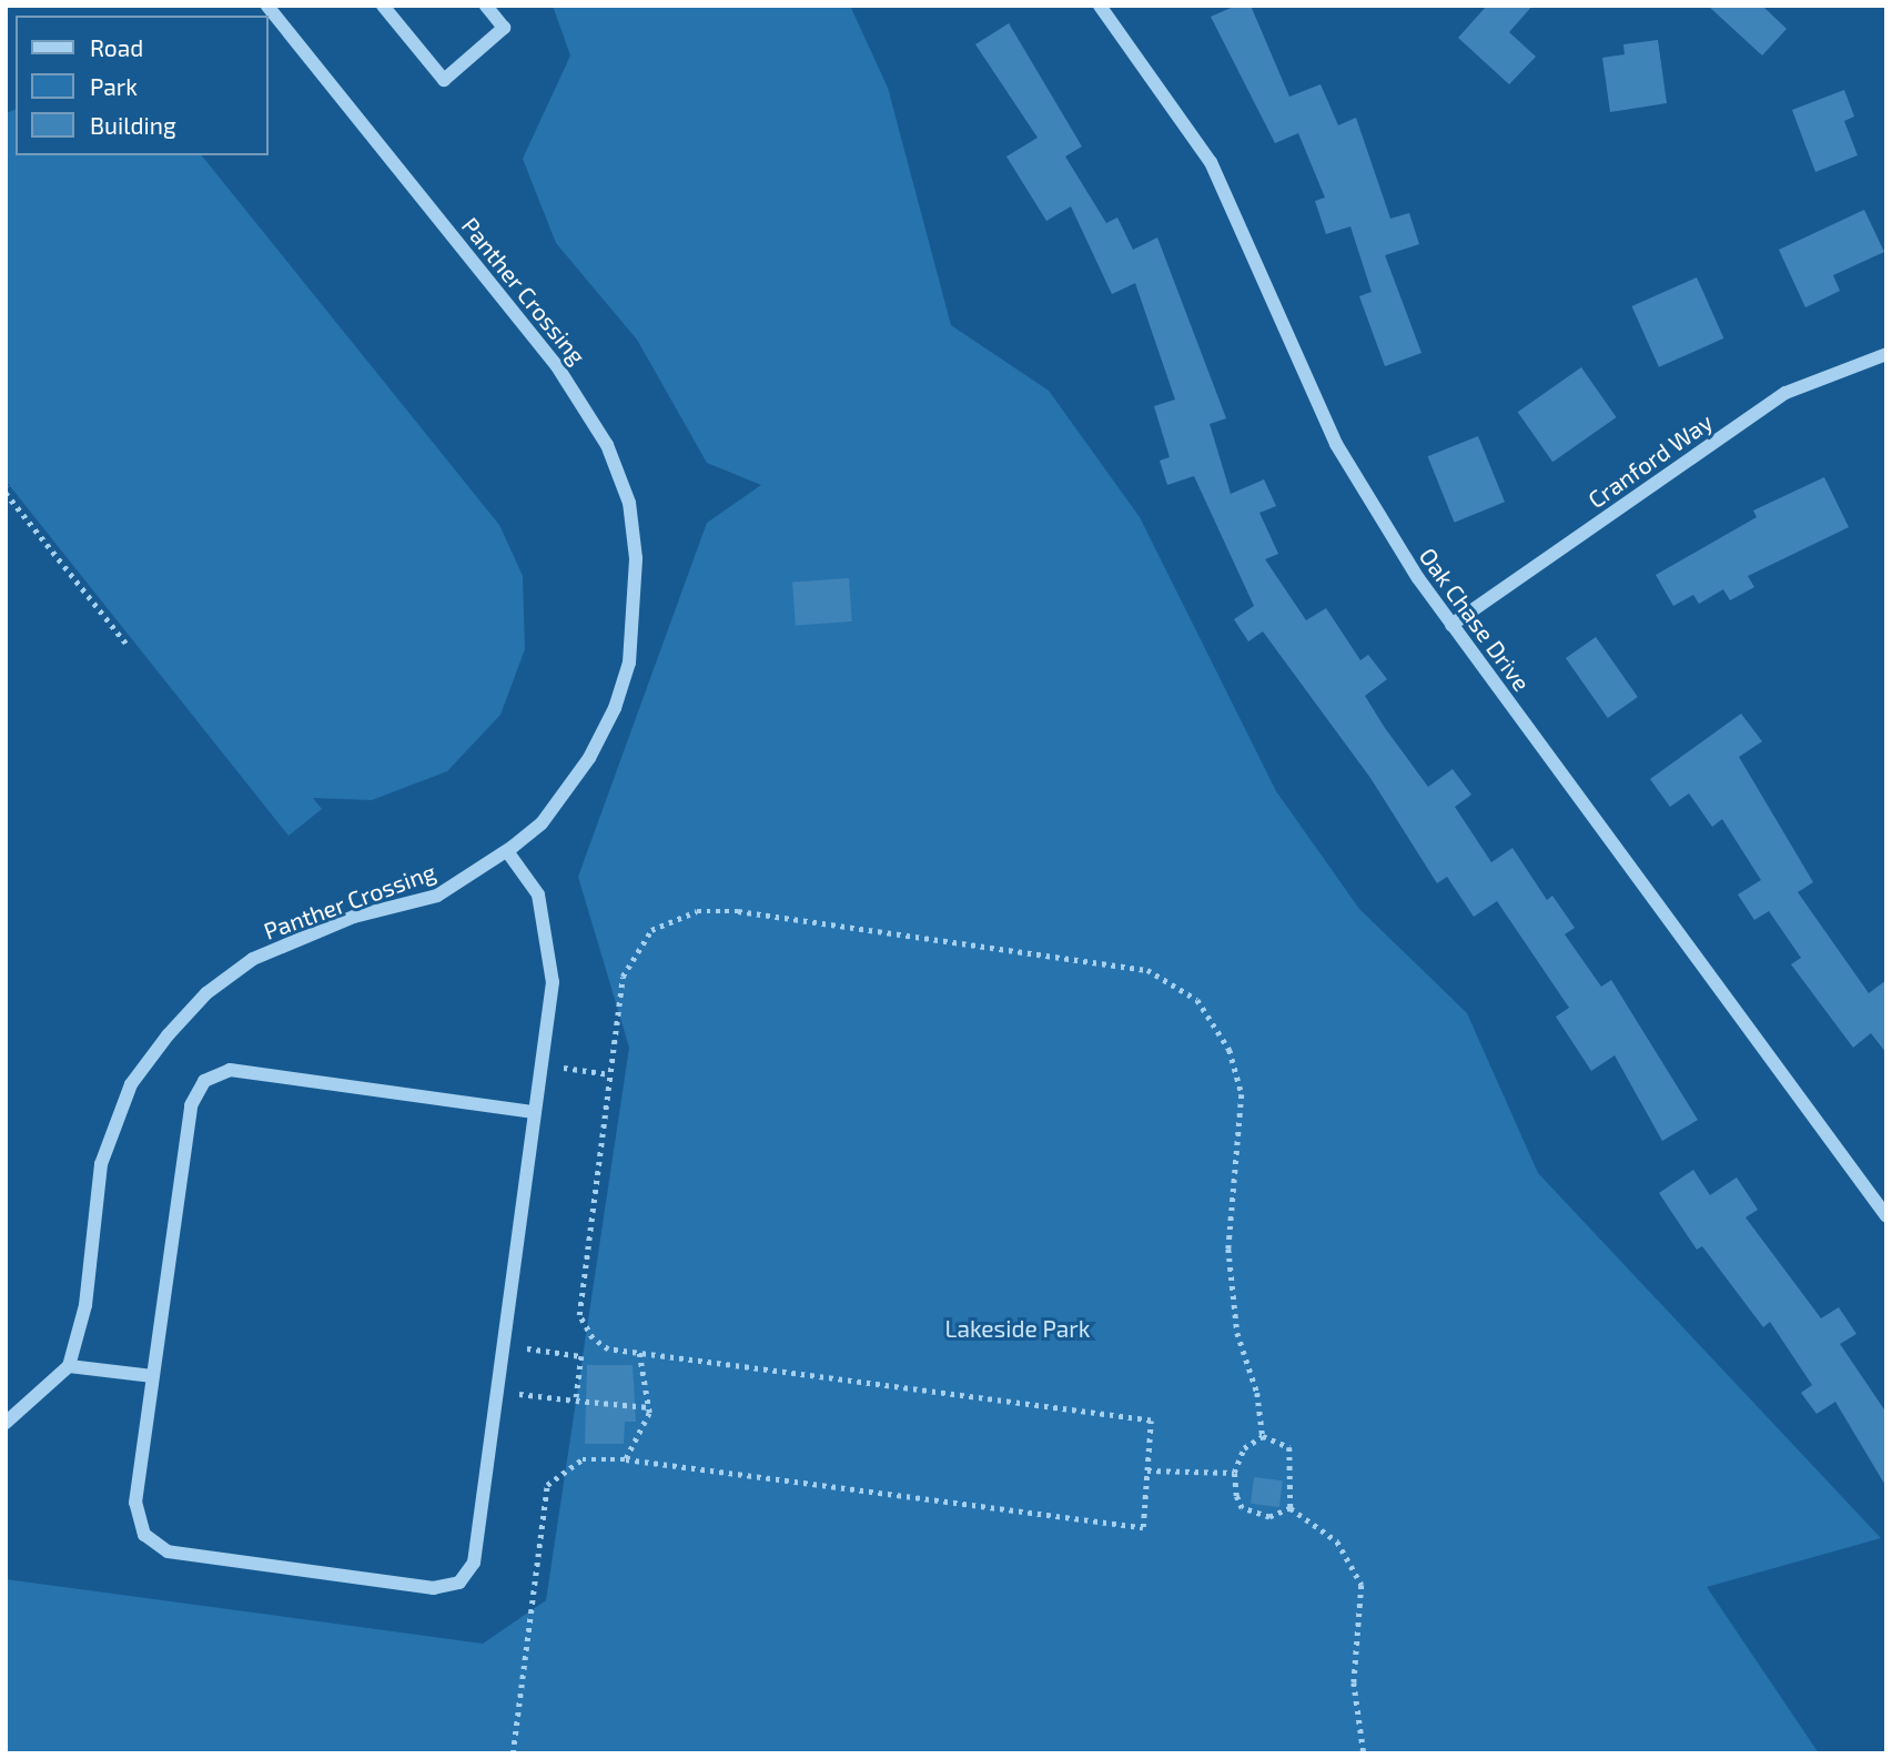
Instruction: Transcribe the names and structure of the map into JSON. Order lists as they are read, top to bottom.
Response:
{
  "streets": {
    "street": ["Panther Crossing", "Cranford Way", "Oak Chase Drive"]
  },
  "crossings": [
    ["Cranford Way", "Oak Chase Drive"]
  ],
  "parks": ["Lakeside Park"],
  "legend": ["Road", "Park", "Building"]
}
